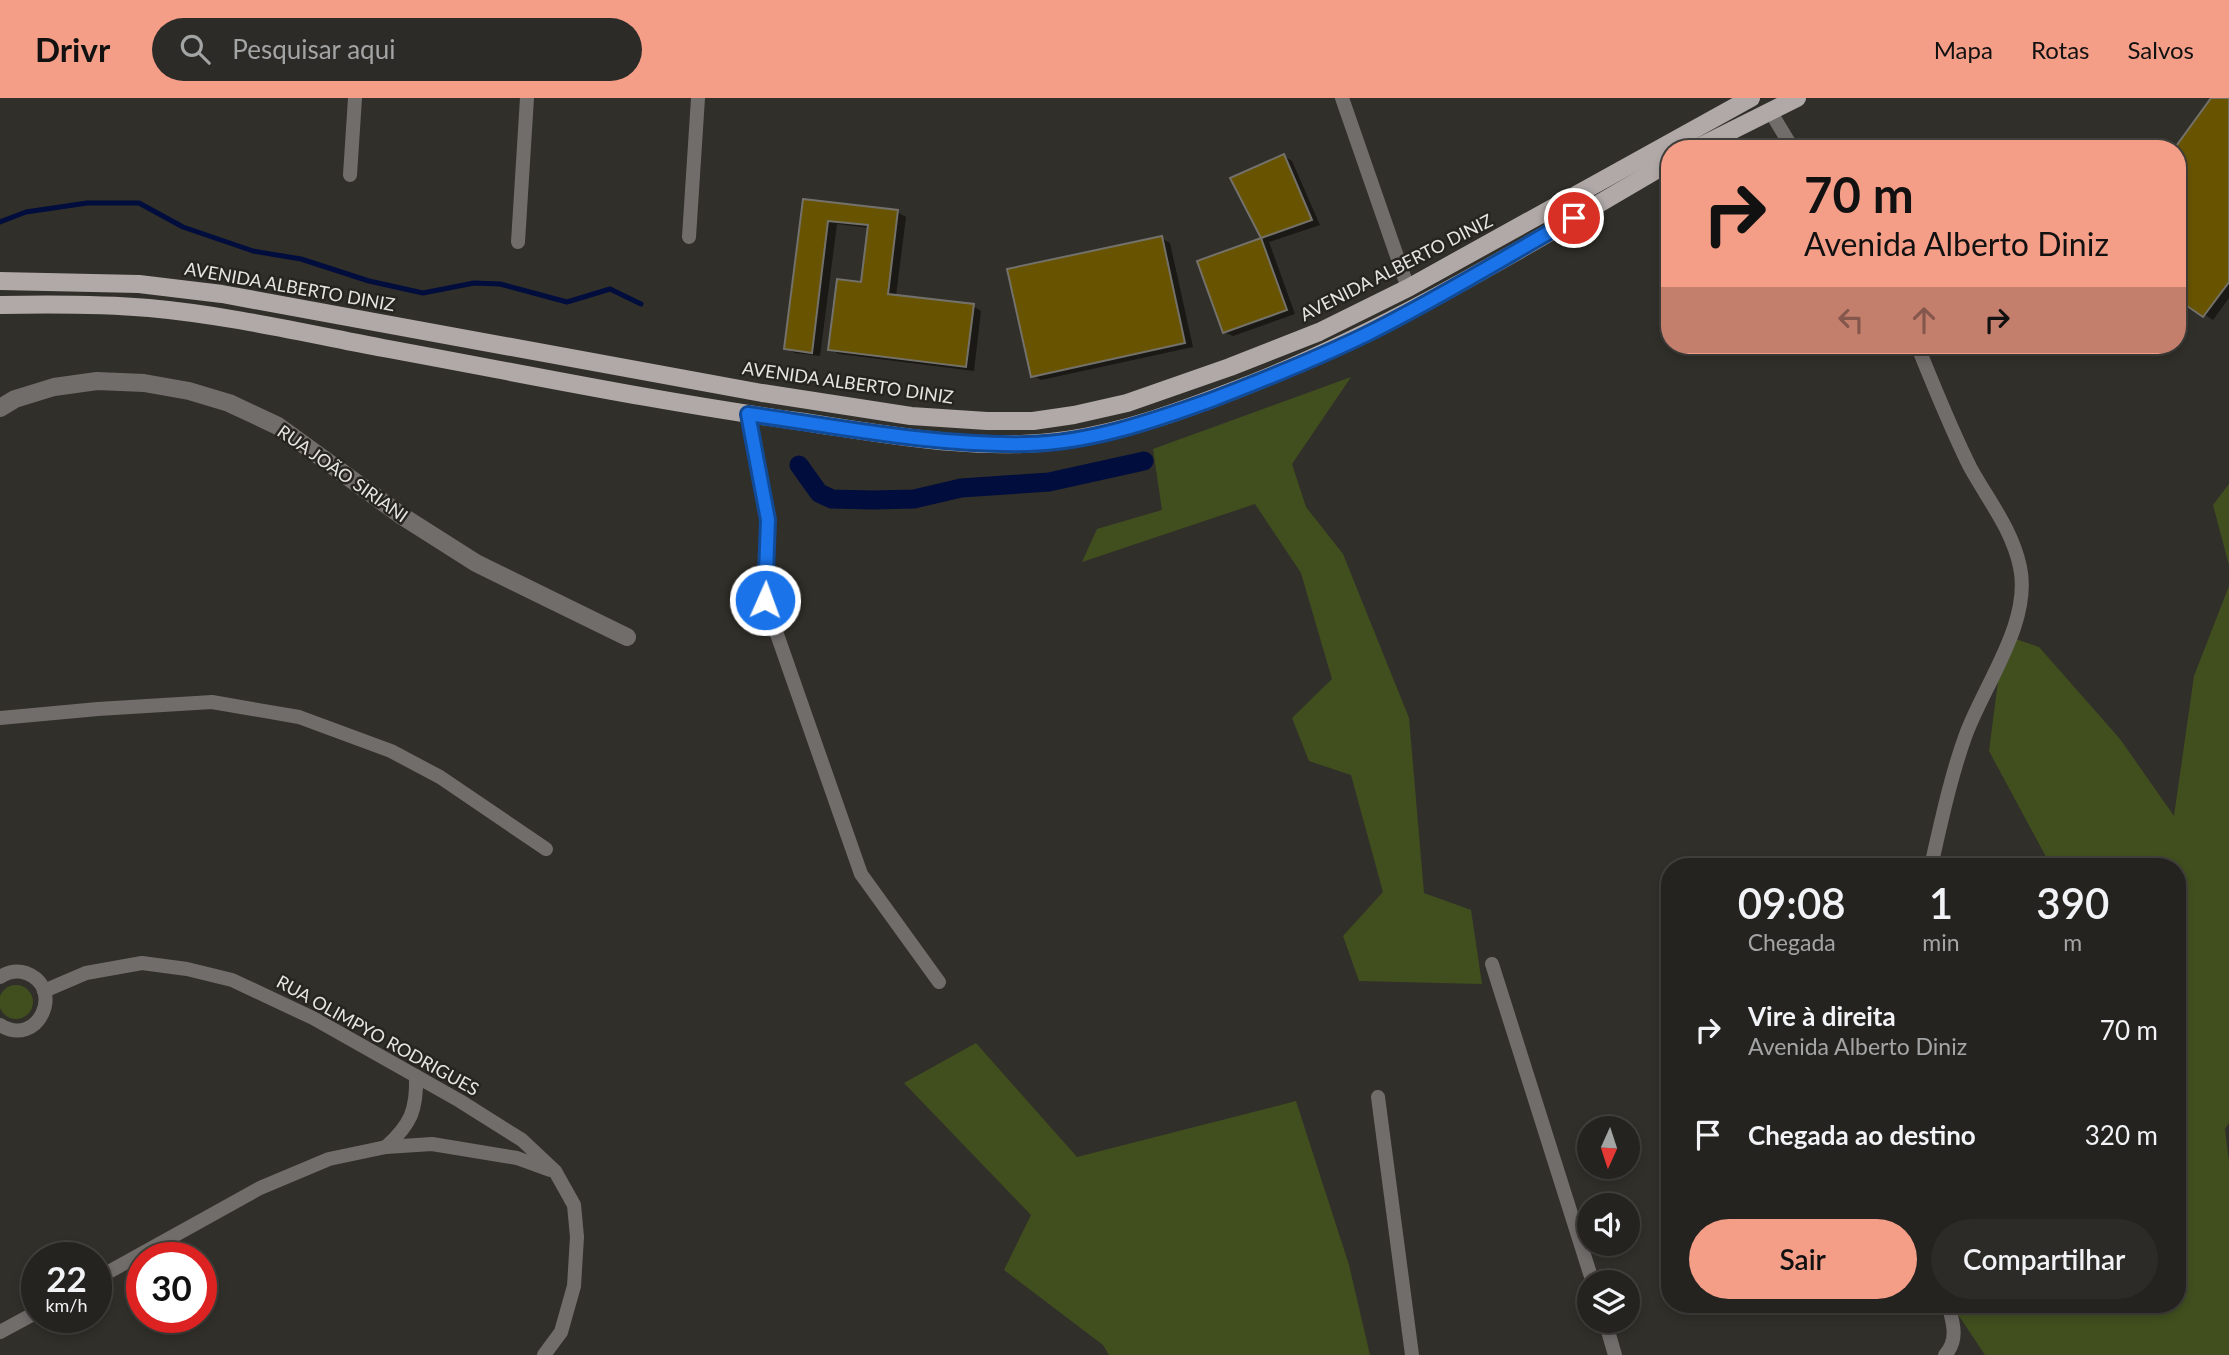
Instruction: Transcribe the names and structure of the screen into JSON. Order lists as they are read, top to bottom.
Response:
{
  "streets": {
    "main road": ["AVENIDA ALBERTO DINIZ"],
    "street": ["RUA JOÃO SIRIANI", "RUA OLIMPYO RODRIGUES"]
  },
  "north": "bottom",
  "page": {
    "header": "Drivr",
    "search": "Pesquisar aqui",
    "nav": ["Mapa", "Rotas", "Salvos"],
    "turn": ["70 m", "Avenida Alberto Diniz"],
    "eta": [
      "09:08",
      "Chegada",
      "1",
      "min",
      "390",
      "m"
    ],
    "list": [
      {
        "name": "Vire à direita",
        "note": "Avenida Alberto Diniz",
        "value": "70 m"
      },
      {
        "name": "Chegada ao destino",
        "value": "320 m"
      }
    ],
    "buttons": ["Sair", "Compartilhar"],
    "speed": "22 km/h",
    "limit": "30"
  }
}
